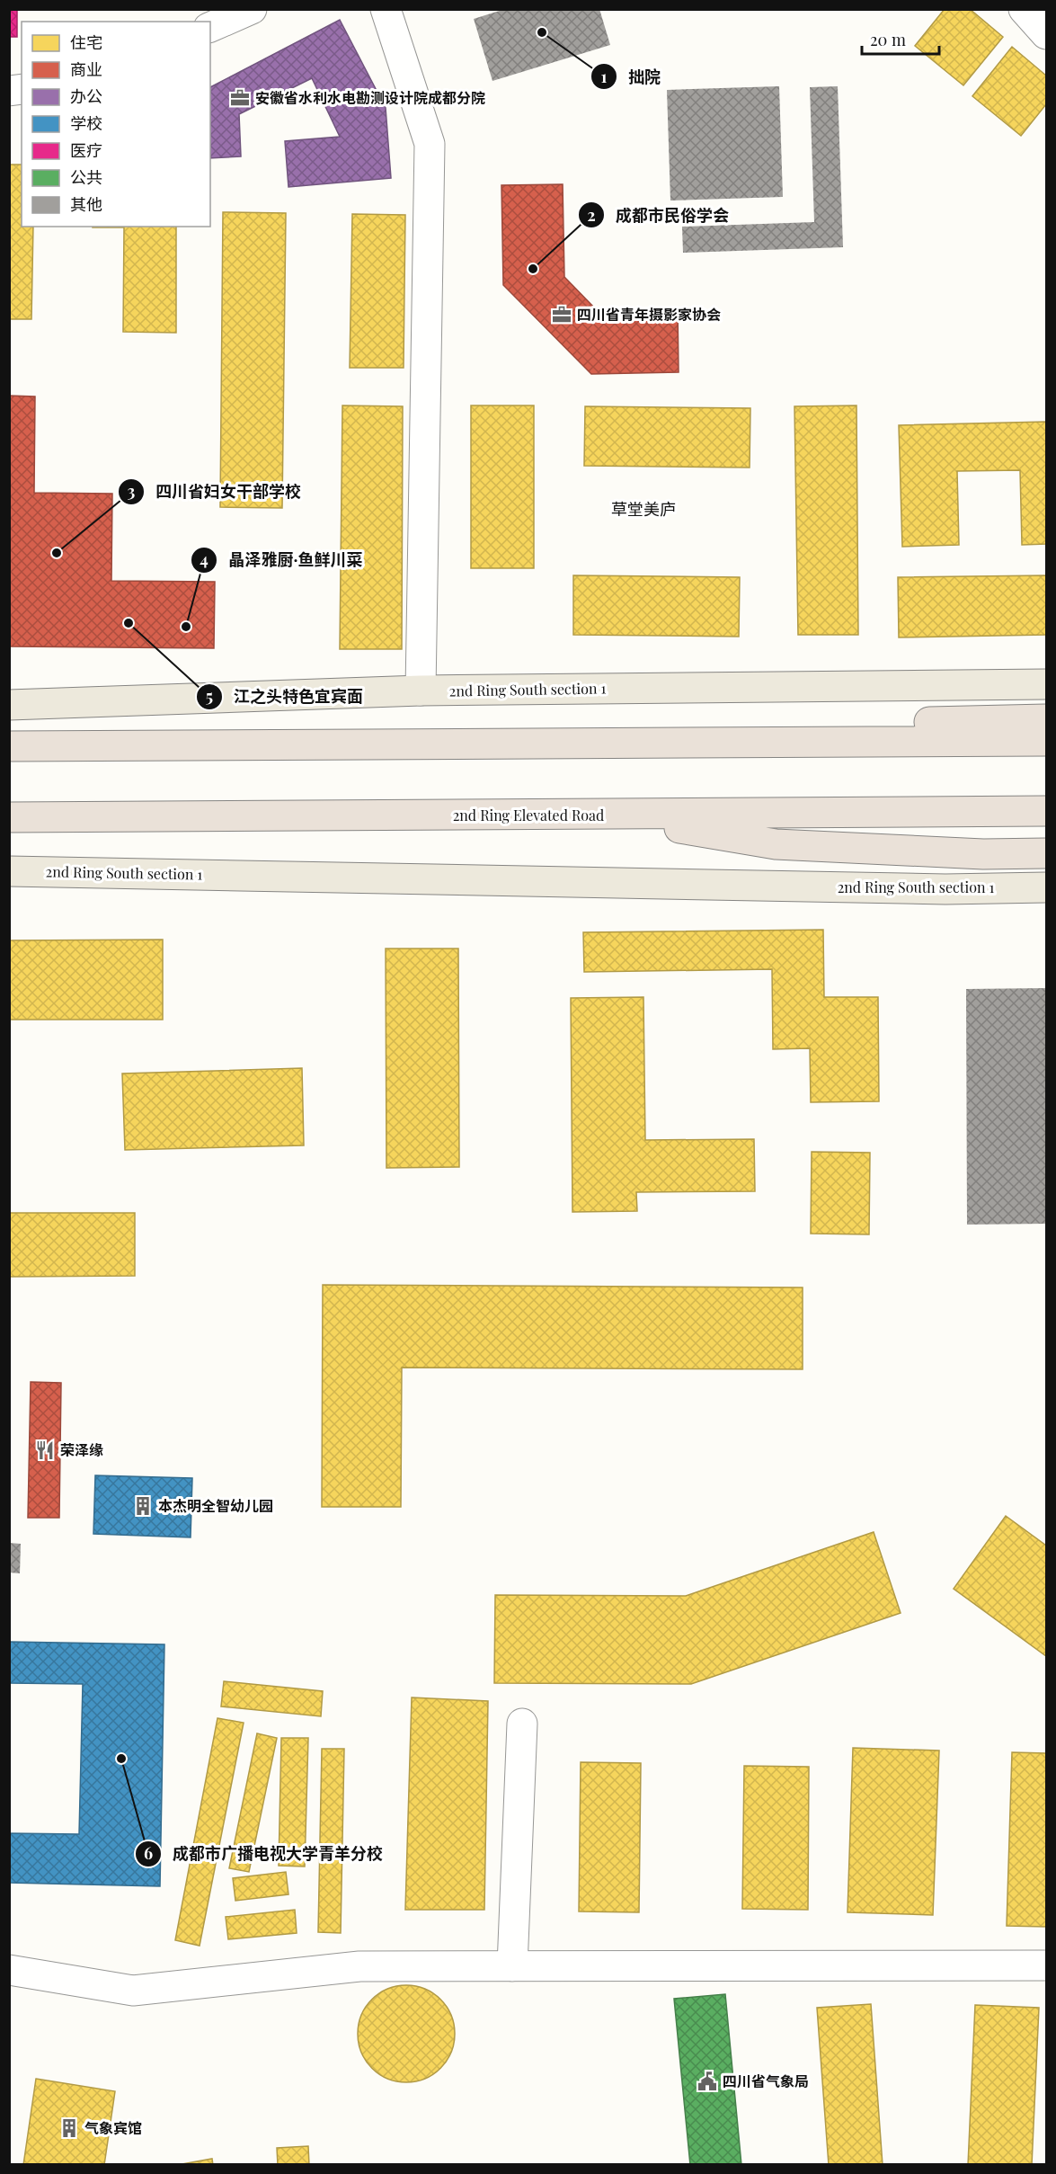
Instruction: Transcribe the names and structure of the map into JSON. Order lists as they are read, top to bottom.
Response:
{
  "streets": {
    "highway": ["2nd Ring Elevated Road"],
    "main road": ["2nd Ring South section 1"]
  },
  "districts": ["草堂美庐"],
  "places": {
    "other": [
      "拙院",
      "成都市民俗学会",
      "四川省妇女干部学校",
      "江之头特色宜宾面",
      "晶泽雅厨·鱼鲜川菜",
      "成都市广播电视大学青羊分校"
    ],
    "office": ["安徽省水利水电勘测设计院成都分院", "四川省青年摄影家协会"],
    "restaurant": ["荣泽缘"],
    "building": ["本杰明全智幼儿园", "气象宾馆"],
    "public building": ["四川省气象局"]
  },
  "legend": [
    "住宅",
    "商业",
    "办公",
    "学校",
    "医疗",
    "公共",
    "其他"
  ],
  "scale_bar": "20 m"
}
